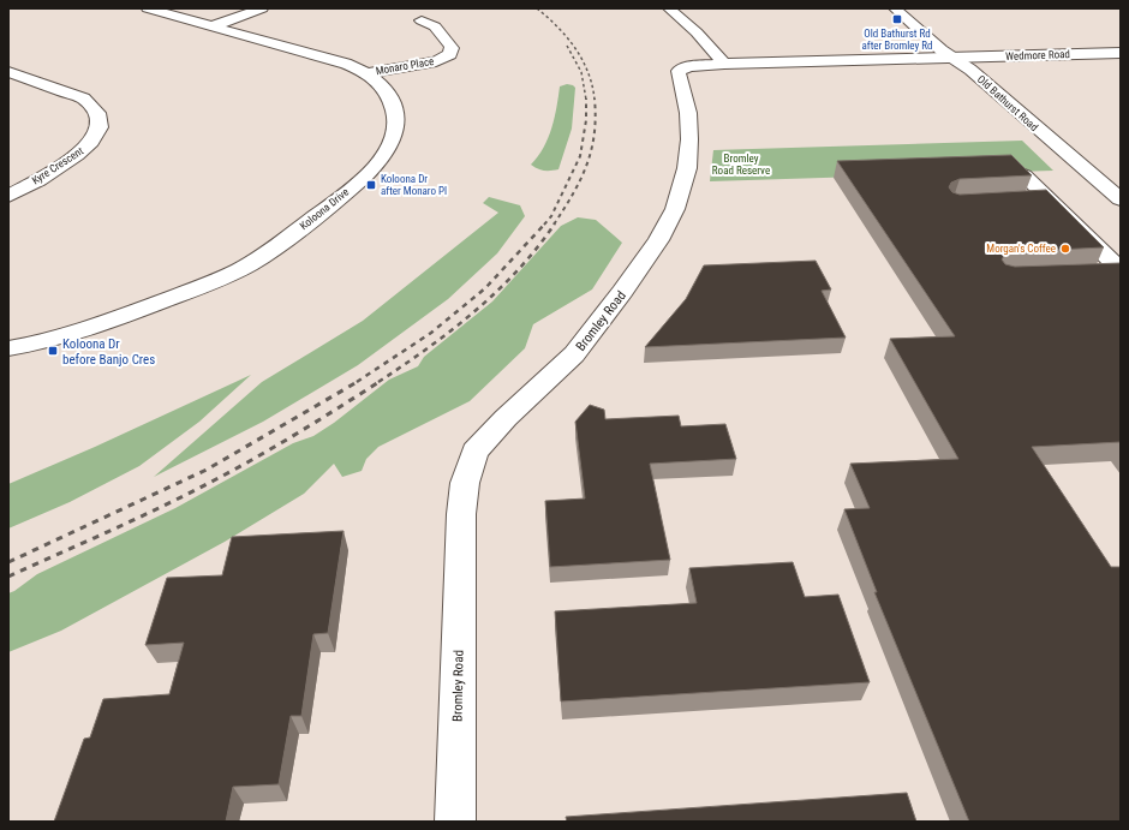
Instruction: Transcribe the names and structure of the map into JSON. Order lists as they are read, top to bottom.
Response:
{
  "streets": {
    "street": [
      "Wedmore Road",
      "Monaro Place",
      "Old Bathurst Road",
      "Kyre Crescent",
      "Koloona Drive",
      "Bromley Road"
    ]
  },
  "crossings": [
    ["Wedmore Road", "Old Bathurst Road"],
    ["Wedmore Road", "Bromley Road"],
    ["Monaro Place", "Koloona Drive"],
    ["Old Bathurst Road", "Bromley Road"]
  ],
  "parks": ["Bromley Road Reserve"],
  "places": {
    "transit": ["Old Bathurst Rd after Bromley Rd", "Koloona Dr after Monaro Pl", "Koloona Dr before Banjo Cres"],
    "other": ["Morgan's Coffee"]
  }
}
